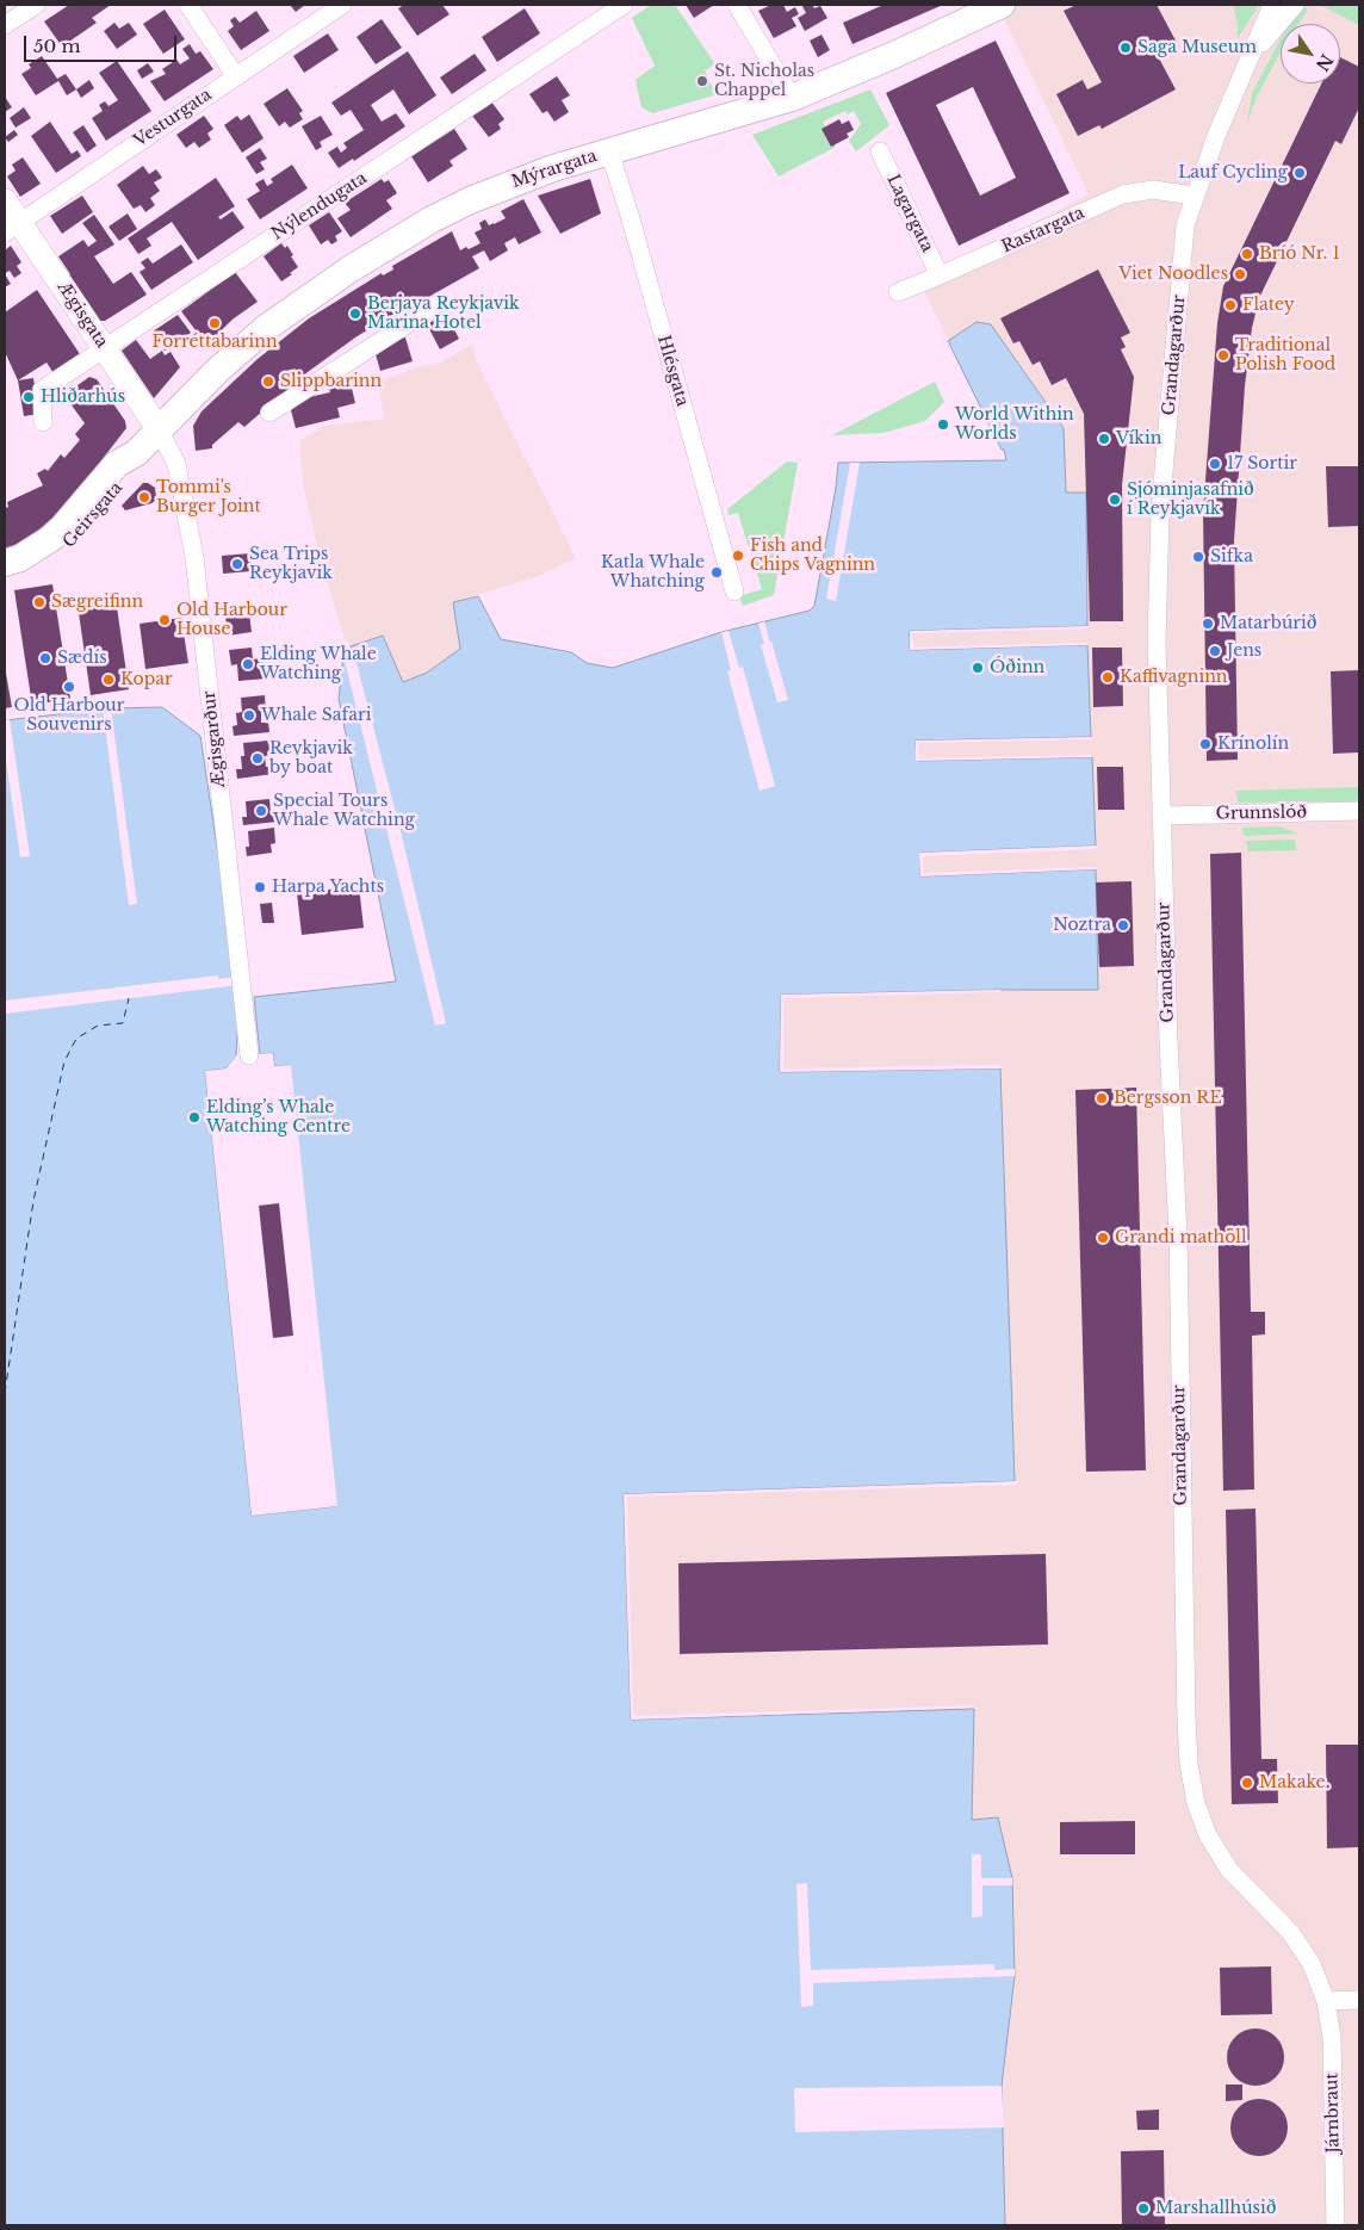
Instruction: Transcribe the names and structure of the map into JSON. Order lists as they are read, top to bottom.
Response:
{
  "streets": {
    "main road": ["Mýrargata", "Geirsgata"],
    "street": [
      "Vesturgata",
      "Nýlendugata",
      "Lagargata",
      "Rastargata",
      "Ægisgata",
      "Grandagarður",
      "Hlésgata",
      "Ægisgarður",
      "Grunnslóð",
      "Járnbraut"
    ]
  },
  "crossings": [
    ["Vesturgata", "Ægisgata"],
    ["Mýrargata", "Ægisgata"],
    ["Mýrargata", "Hlésgata"],
    ["Mýrargata", "Geirsgata"],
    ["Mýrargata", "Ægisgarður"],
    ["Nýlendugata", "Ægisgata"],
    ["Lagargata", "Rastargata"],
    ["Rastargata", "Grandagarður"],
    ["Ægisgata", "Geirsgata"],
    ["Ægisgata", "Ægisgarður"],
    ["Grandagarður", "Grunnslóð"],
    ["Grandagarður", "Járnbraut"],
    ["Geirsgata", "Ægisgarður"]
  ],
  "places": [
    "Saga Museum",
    "St. Nicholas Chappel",
    "Lauf Cycling",
    "Bríó Nr. 1",
    "Viet Noodles",
    "Flatey",
    "Berjaya Reykjavik Marina Hotel",
    "Forréttabarinn",
    "Traditional Polish Food",
    "Slippbarinn",
    "Hliðarhús",
    "World Within Worlds",
    "Víkin",
    "17 Sortir",
    "Tommi's Burger Joint",
    "Sjóminjasafnið í Reykjavík",
    "Fish and Chips Vagninn",
    "Sifka",
    "Sea Trips Reykjavik",
    "Katla Whale Whatching",
    "Sægreifinn",
    "Old Harbour House",
    "Matarbúrið",
    "Jens",
    "Sædís",
    "Elding Whale Watching",
    "Óðinn",
    "Kaffivagninn",
    "Kopar",
    "Old Harbour Souvenirs",
    "Whale Safari",
    "Krínolín",
    "Reykjavik by boat",
    "Special Tours Whale Watching",
    "Harpa Yachts",
    "Noztra",
    "Bergsson RE",
    "Elding’s Whale Watching Centre",
    "Grandi mathöll",
    "Makake.",
    "Marshallhúsið"
  ],
  "scale_bar": "50 m",
  "north": "bottom right"
}
